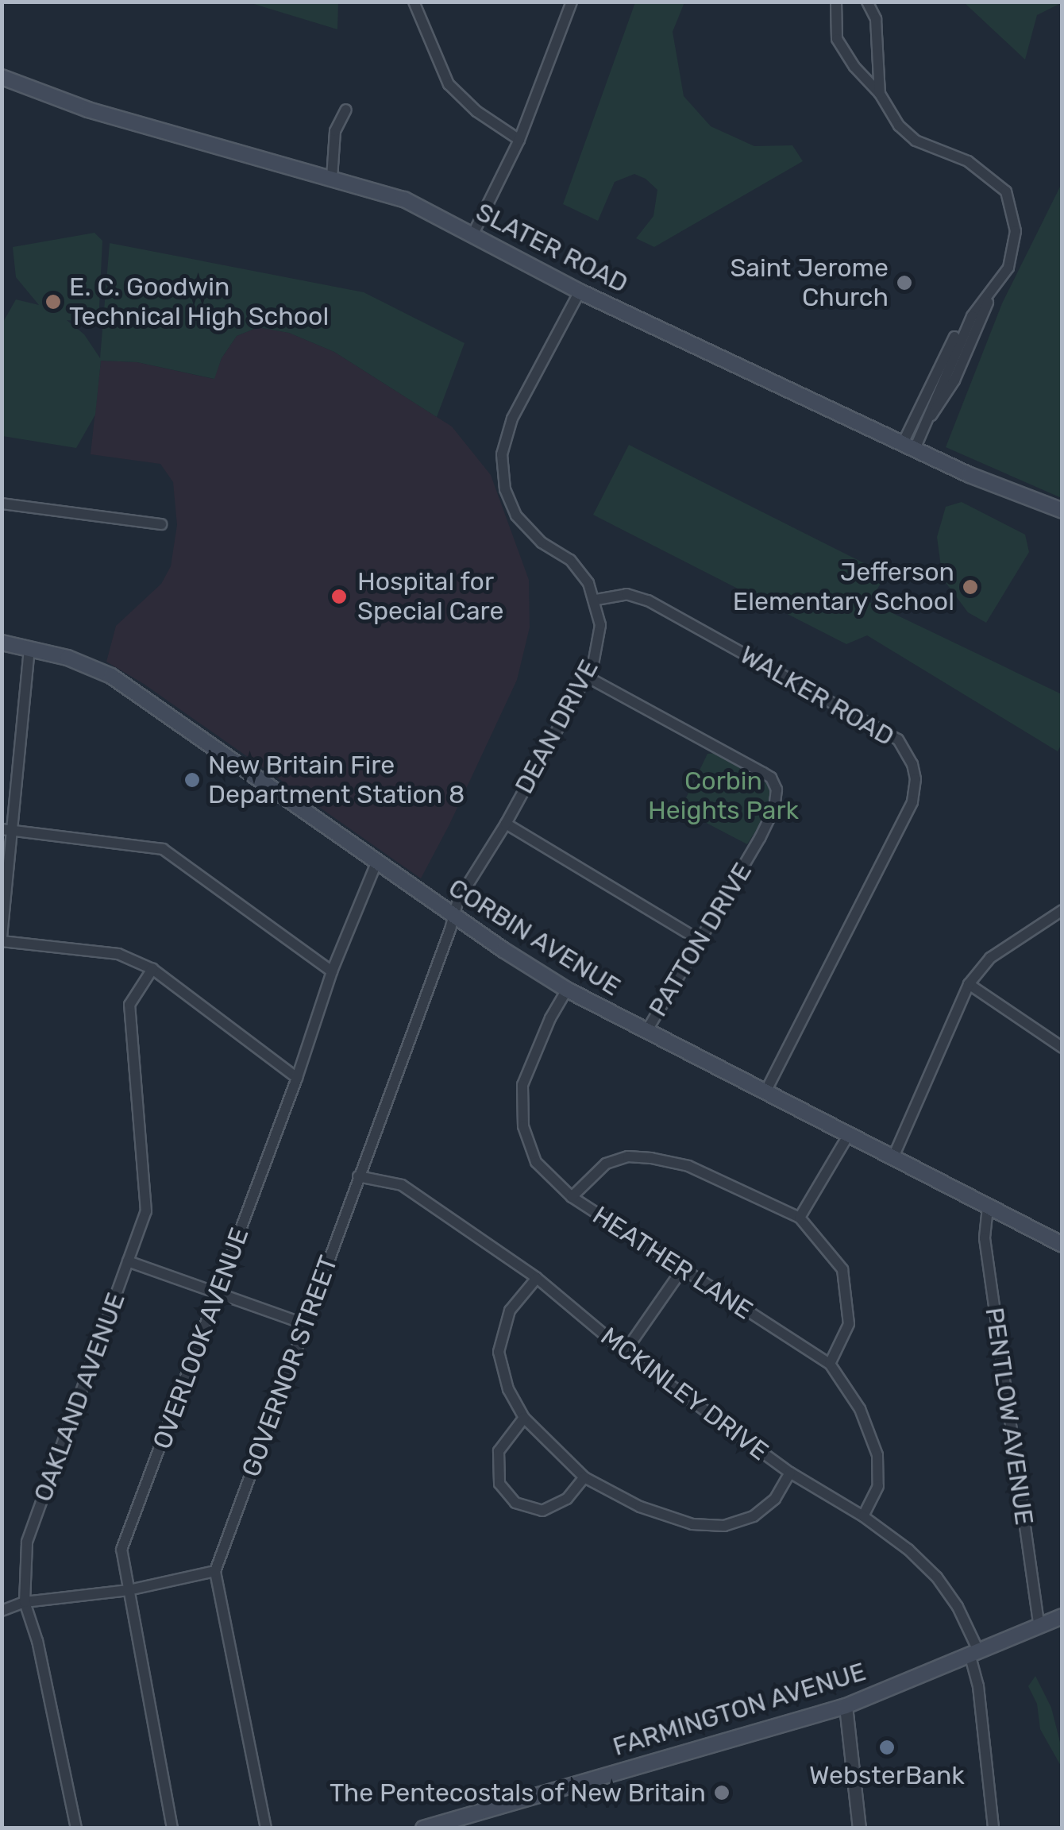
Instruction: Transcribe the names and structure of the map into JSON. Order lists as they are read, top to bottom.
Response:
{
  "streets": {
    "main road": ["SLATER ROAD", "CORBIN AVENUE", "FARMINGTON AVENUE"],
    "street": [
      "WALKER ROAD",
      "DEAN DRIVE",
      "PATTON DRIVE",
      "HEATHER LANE",
      "OVERLOOK AVENUE",
      "GOVERNOR STREET",
      "MCKINLEY DRIVE",
      "OAKLAND AVENUE",
      "PENTLOW AVENUE"
    ]
  },
  "crossings": [
    ["SLATER ROAD", "DEAN DRIVE"],
    ["WALKER ROAD", "DEAN DRIVE"],
    ["WALKER ROAD", "CORBIN AVENUE"],
    ["DEAN DRIVE", "CORBIN AVENUE"],
    ["DEAN DRIVE", "PATTON DRIVE"],
    ["DEAN DRIVE", "GOVERNOR STREET"],
    ["CORBIN AVENUE", "PATTON DRIVE"],
    ["CORBIN AVENUE", "HEATHER LANE"],
    ["CORBIN AVENUE", "OVERLOOK AVENUE"],
    ["CORBIN AVENUE", "GOVERNOR STREET"],
    ["CORBIN AVENUE", "PENTLOW AVENUE"],
    ["HEATHER LANE", "MCKINLEY DRIVE"],
    ["GOVERNOR STREET", "MCKINLEY DRIVE"],
    ["MCKINLEY DRIVE", "FARMINGTON AVENUE"],
    ["PENTLOW AVENUE", "FARMINGTON AVENUE"]
  ],
  "parks": ["Corbin Heights Park"],
  "places": [
    "Saint Jerome Church",
    "E. C. Goodwin Technical High School",
    "Jefferson Elementary School",
    "Hospital for Special Care",
    "New Britain Fire Department Station 8",
    "WebsterBank",
    "The Pentecostals of New Britain"
  ]
}
